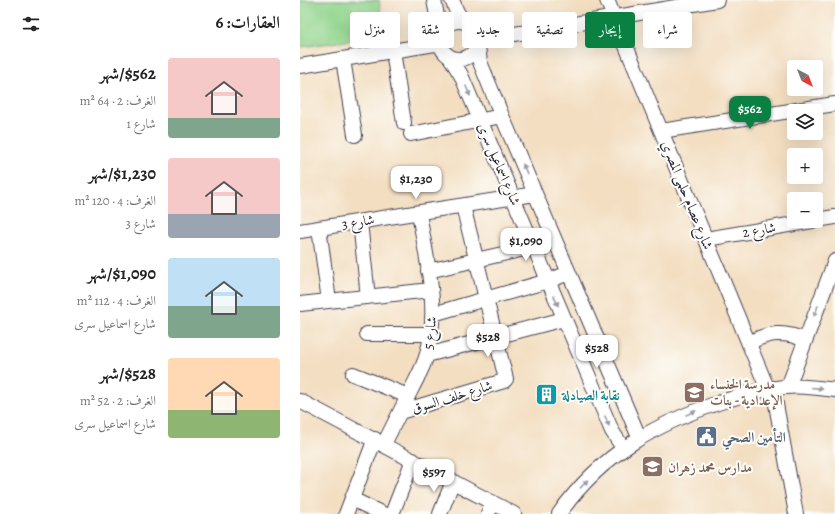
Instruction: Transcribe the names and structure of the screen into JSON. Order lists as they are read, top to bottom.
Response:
{
  "streets": {
    "street": [
      "شارع اسماعيل سرى",
      "شارع عصام حلمى المصري",
      "شارع 3",
      "شارع 2",
      "شارع 5",
      "شارع خلف السوق"
    ]
  },
  "crossings": [
    ["شارع اسماعيل سرى", "شارع 3"],
    ["شارع عصام حلمى المصري", "شارع 2"],
    ["شارع 3", "شارع 5"],
    ["شارع 5", "شارع خلف السوق"]
  ],
  "places": {
    "school or university": ["مدرسة الخنساء الإعدادية - بنات", "مدارس محمد زهران"],
    "building": ["نقابة الصيادلة"],
    "public building": ["التأمين الصحي"]
  },
  "north": "bottom right",
  "page": {
    "heading": "العقارات: 6",
    "chip": [
      "شراء",
      "إيجار",
      "تصفية",
      "جديد",
      "شقة",
      "منزل"
    ],
    "list": [
      {
        "name": "$562/شهر",
        "note": "الغرف: 2 · 64 m² · شارع 1"
      },
      {
        "name": "$1,230/شهر",
        "note": "الغرف: 4 · 120 m² · شارع 3"
      },
      {
        "name": "$1,090/شهر",
        "note": "الغرف: 4 · 112 m² · شارع اسماعيل سرى"
      },
      {
        "name": "$528/شهر",
        "note": "الغرف: 2 · 52 m² · شارع اسماعيل سرى"
      }
    ],
    "map_buttons": ["+", "−"],
    "price": [
      "$562",
      "$1,230",
      "$1,090",
      "$528",
      "$528",
      "$597"
    ]
  }
}
